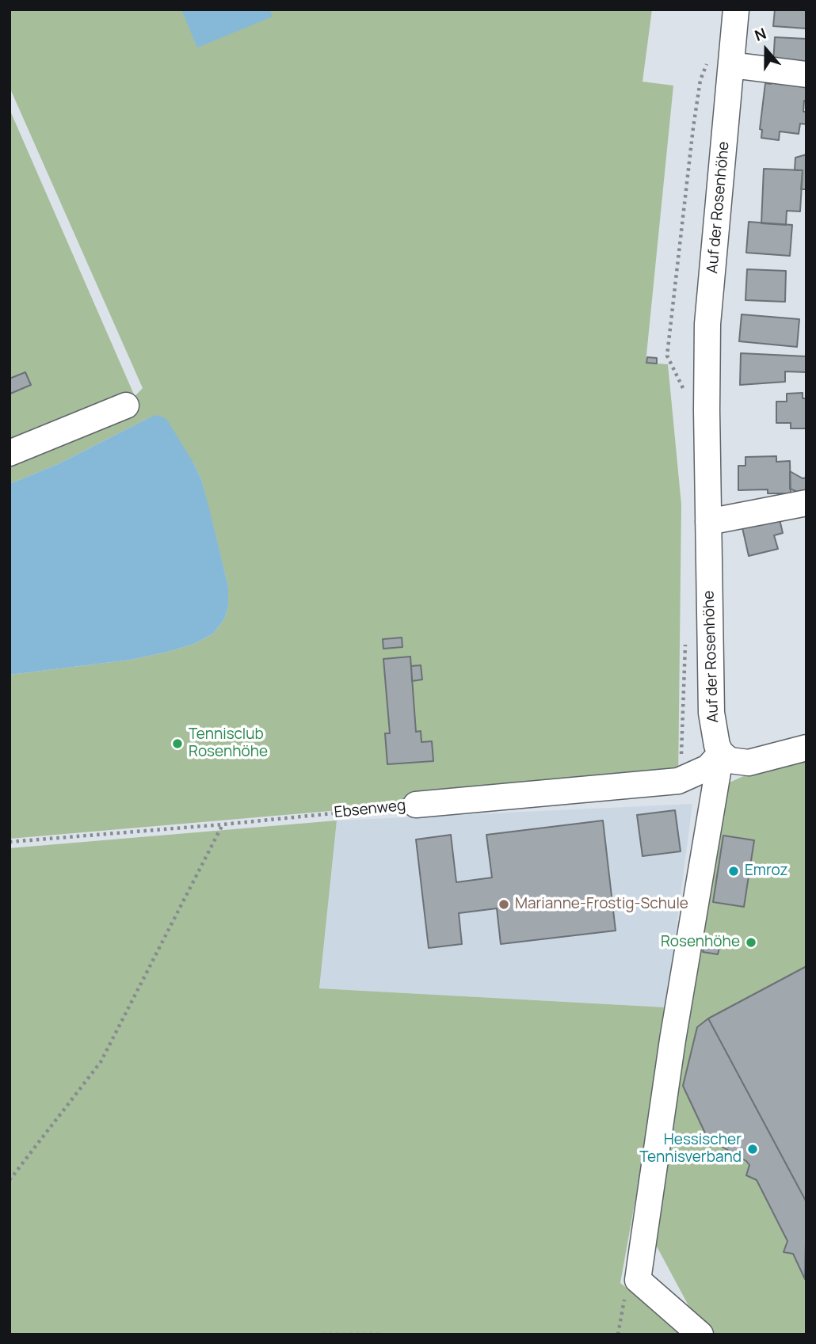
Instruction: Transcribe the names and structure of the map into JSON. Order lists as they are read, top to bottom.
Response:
{
  "streets": {
    "street": ["Auf der Rosenhöhe", "Ebsenweg"]
  },
  "crossings": [
    ["Auf der Rosenhöhe", "Ebsenweg"]
  ],
  "places": [
    "Tennisclub Rosenhöhe",
    "Emroz",
    "Marianne-Frostig-Schule",
    "Rosenhöhe",
    "Hessischer Tennisverband"
  ],
  "north": "top"
}
